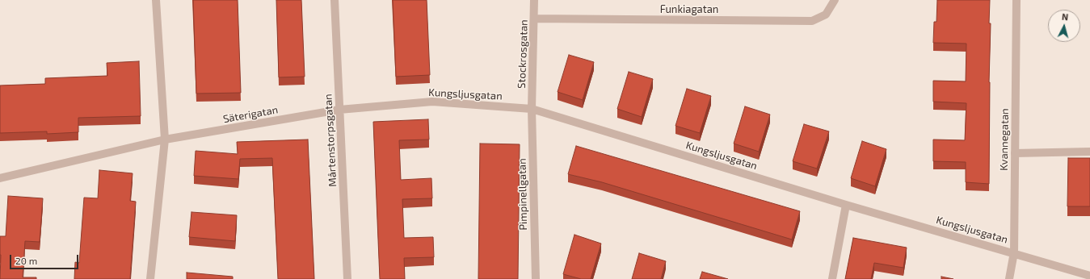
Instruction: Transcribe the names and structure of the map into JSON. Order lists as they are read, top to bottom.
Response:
{
  "streets": {
    "street": [
      "Funkiagatan",
      "Stockrosgatan",
      "Kungsljusgatan",
      "Säterigatan",
      "Kvannegatan",
      "Mårtenstorpsgatan",
      "Pimpinellgatan"
    ]
  },
  "crossings": [
    ["Funkiagatan", "Stockrosgatan"],
    ["Stockrosgatan", "Kungsljusgatan"],
    ["Stockrosgatan", "Pimpinellgatan"],
    ["Kungsljusgatan", "Säterigatan"],
    ["Kungsljusgatan", "Kvannegatan"],
    ["Kungsljusgatan", "Mårtenstorpsgatan"],
    ["Kungsljusgatan", "Pimpinellgatan"],
    ["Säterigatan", "Mårtenstorpsgatan"]
  ],
  "scale_bar": "20 m",
  "north": "top"
}
